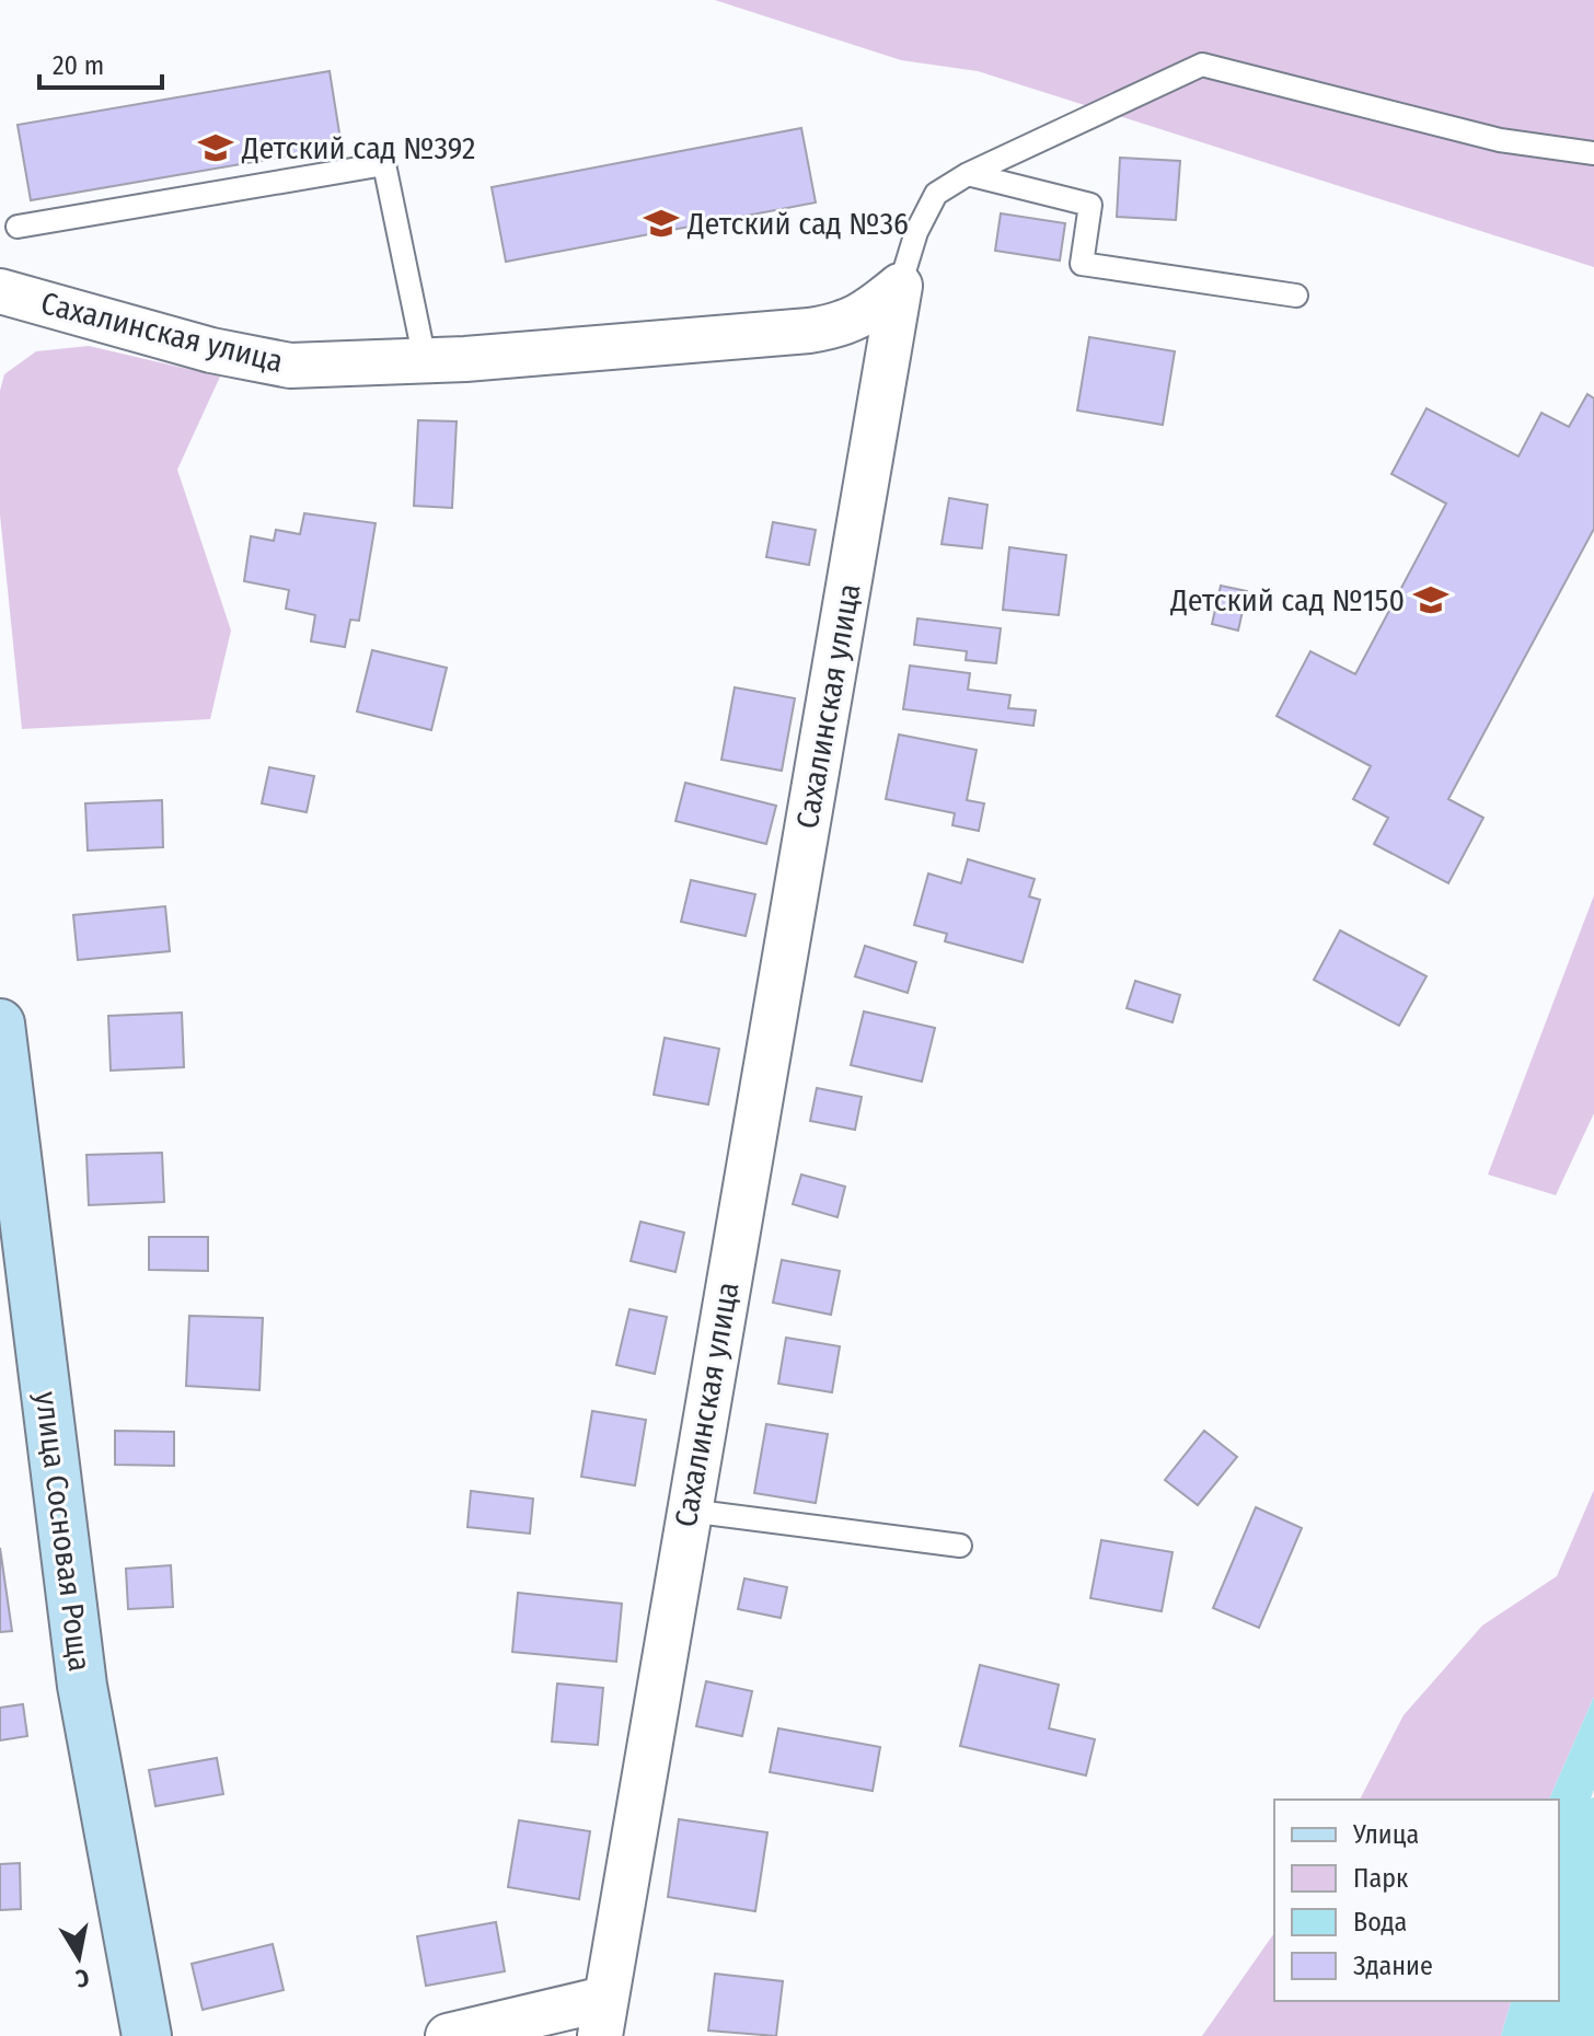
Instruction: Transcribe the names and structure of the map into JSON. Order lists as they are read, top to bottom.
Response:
{
  "streets": {
    "main road": ["улица Сосновая Роща"],
    "street": ["Сахалинская улица"]
  },
  "places": {
    "school or university": ["Детский сад №392", "Детский сад №36", "Детский сад №150"]
  },
  "legend": [
    "Улица",
    "Парк",
    "Вода",
    "Здание"
  ],
  "scale_bar": "20 m",
  "north": "bottom"
}
